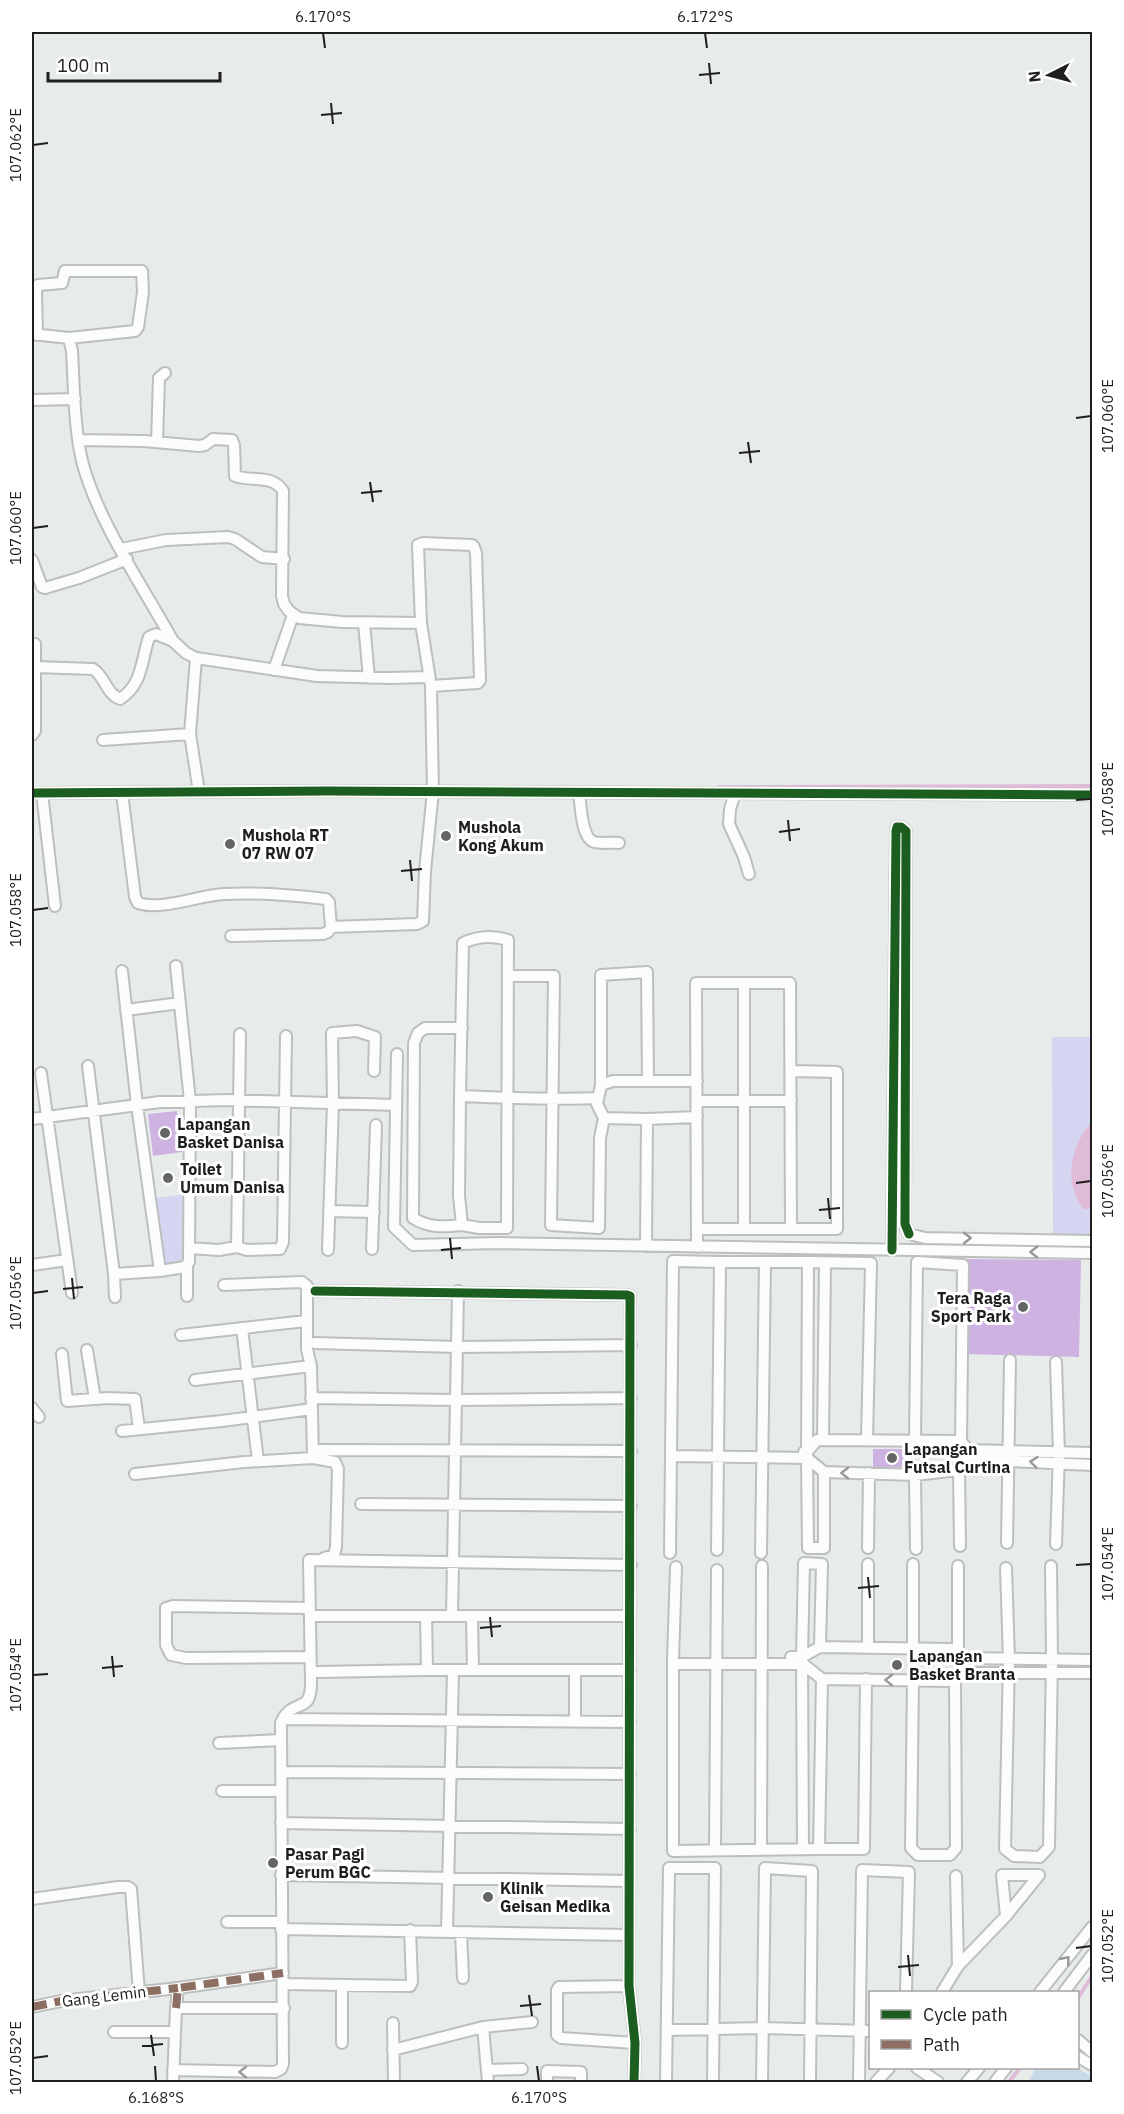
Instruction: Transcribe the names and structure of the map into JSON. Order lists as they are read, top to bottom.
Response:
{
  "streets": {
    "street": ["Gang Lemin"]
  },
  "places": [
    "Mushola Kong Akum",
    "Mushola RT 07 RW 07",
    "Lapangan Basket Danisa",
    "Toilet Umum Danisa",
    "Tera Raga Sport Park",
    "Lapangan Futsal Curtina",
    "Lapangan Basket Branta",
    "Pasar Pagi Perum BGC",
    "Klinik Geisan Medika"
  ],
  "legend": ["Cycle path", "Path"],
  "scale_bar": "100 m",
  "north": "left",
  "coordinates": [
    "6.170°S",
    "6.172°S",
    "107.062°E",
    "107.060°E",
    "107.058°E",
    "107.056°E",
    "107.054°E",
    "107.052°E",
    "6.168°S"
  ]
}
